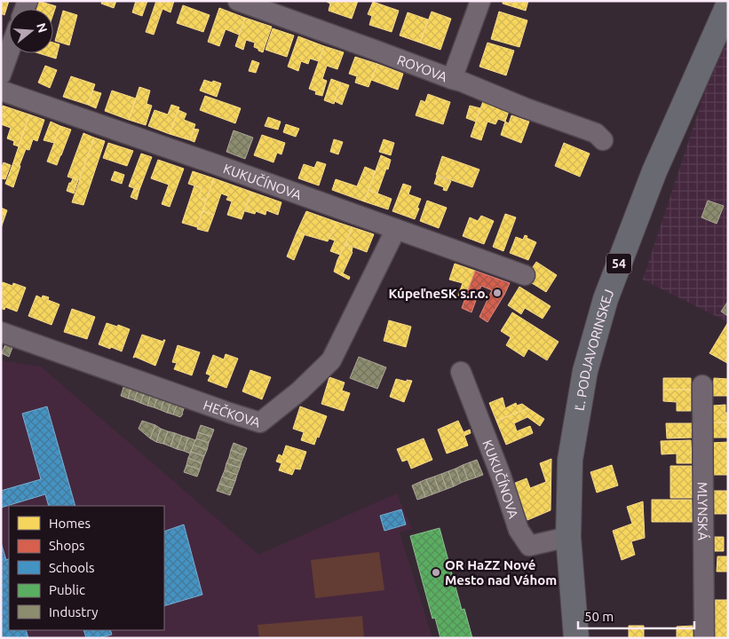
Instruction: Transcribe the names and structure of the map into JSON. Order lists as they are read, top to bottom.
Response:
{
  "streets": {
    "main road": ["54", "Ľ. PODJAVORINSKEJ"],
    "street": [
      "ROYOVA",
      "KUKUČÍNOVA",
      "HEČKOVA",
      "MLYNSKÁ"
    ]
  },
  "crossings": [
    ["KUKUČÍNOVA", "Ľ. PODJAVORINSKEJ"],
    ["KUKUČÍNOVA", "HEČKOVA"]
  ],
  "places": ["KúpeľneSK s.r.o.", "OR HaZZ Nové Mesto nad Váhom"],
  "legend": [
    "Homes",
    "Shops",
    "Schools",
    "Public",
    "Industry"
  ],
  "scale_bar": "50 m",
  "north": "right"
}
